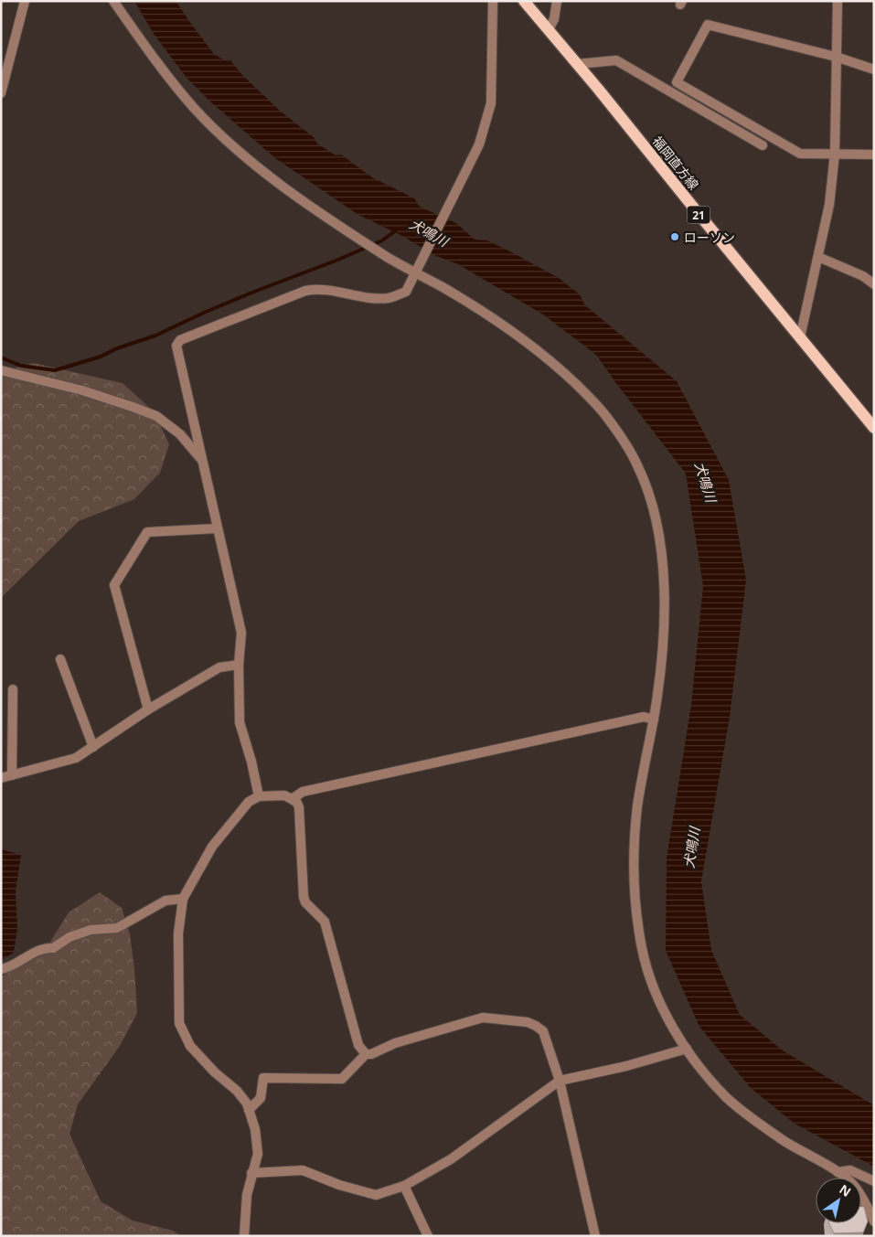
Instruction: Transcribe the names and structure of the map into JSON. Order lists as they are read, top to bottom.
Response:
{
  "streets": {
    "main road": ["福岡直方線", "21"]
  },
  "water": ["犬鳴川"],
  "places": ["ローソン"],
  "north": "top right"
}
